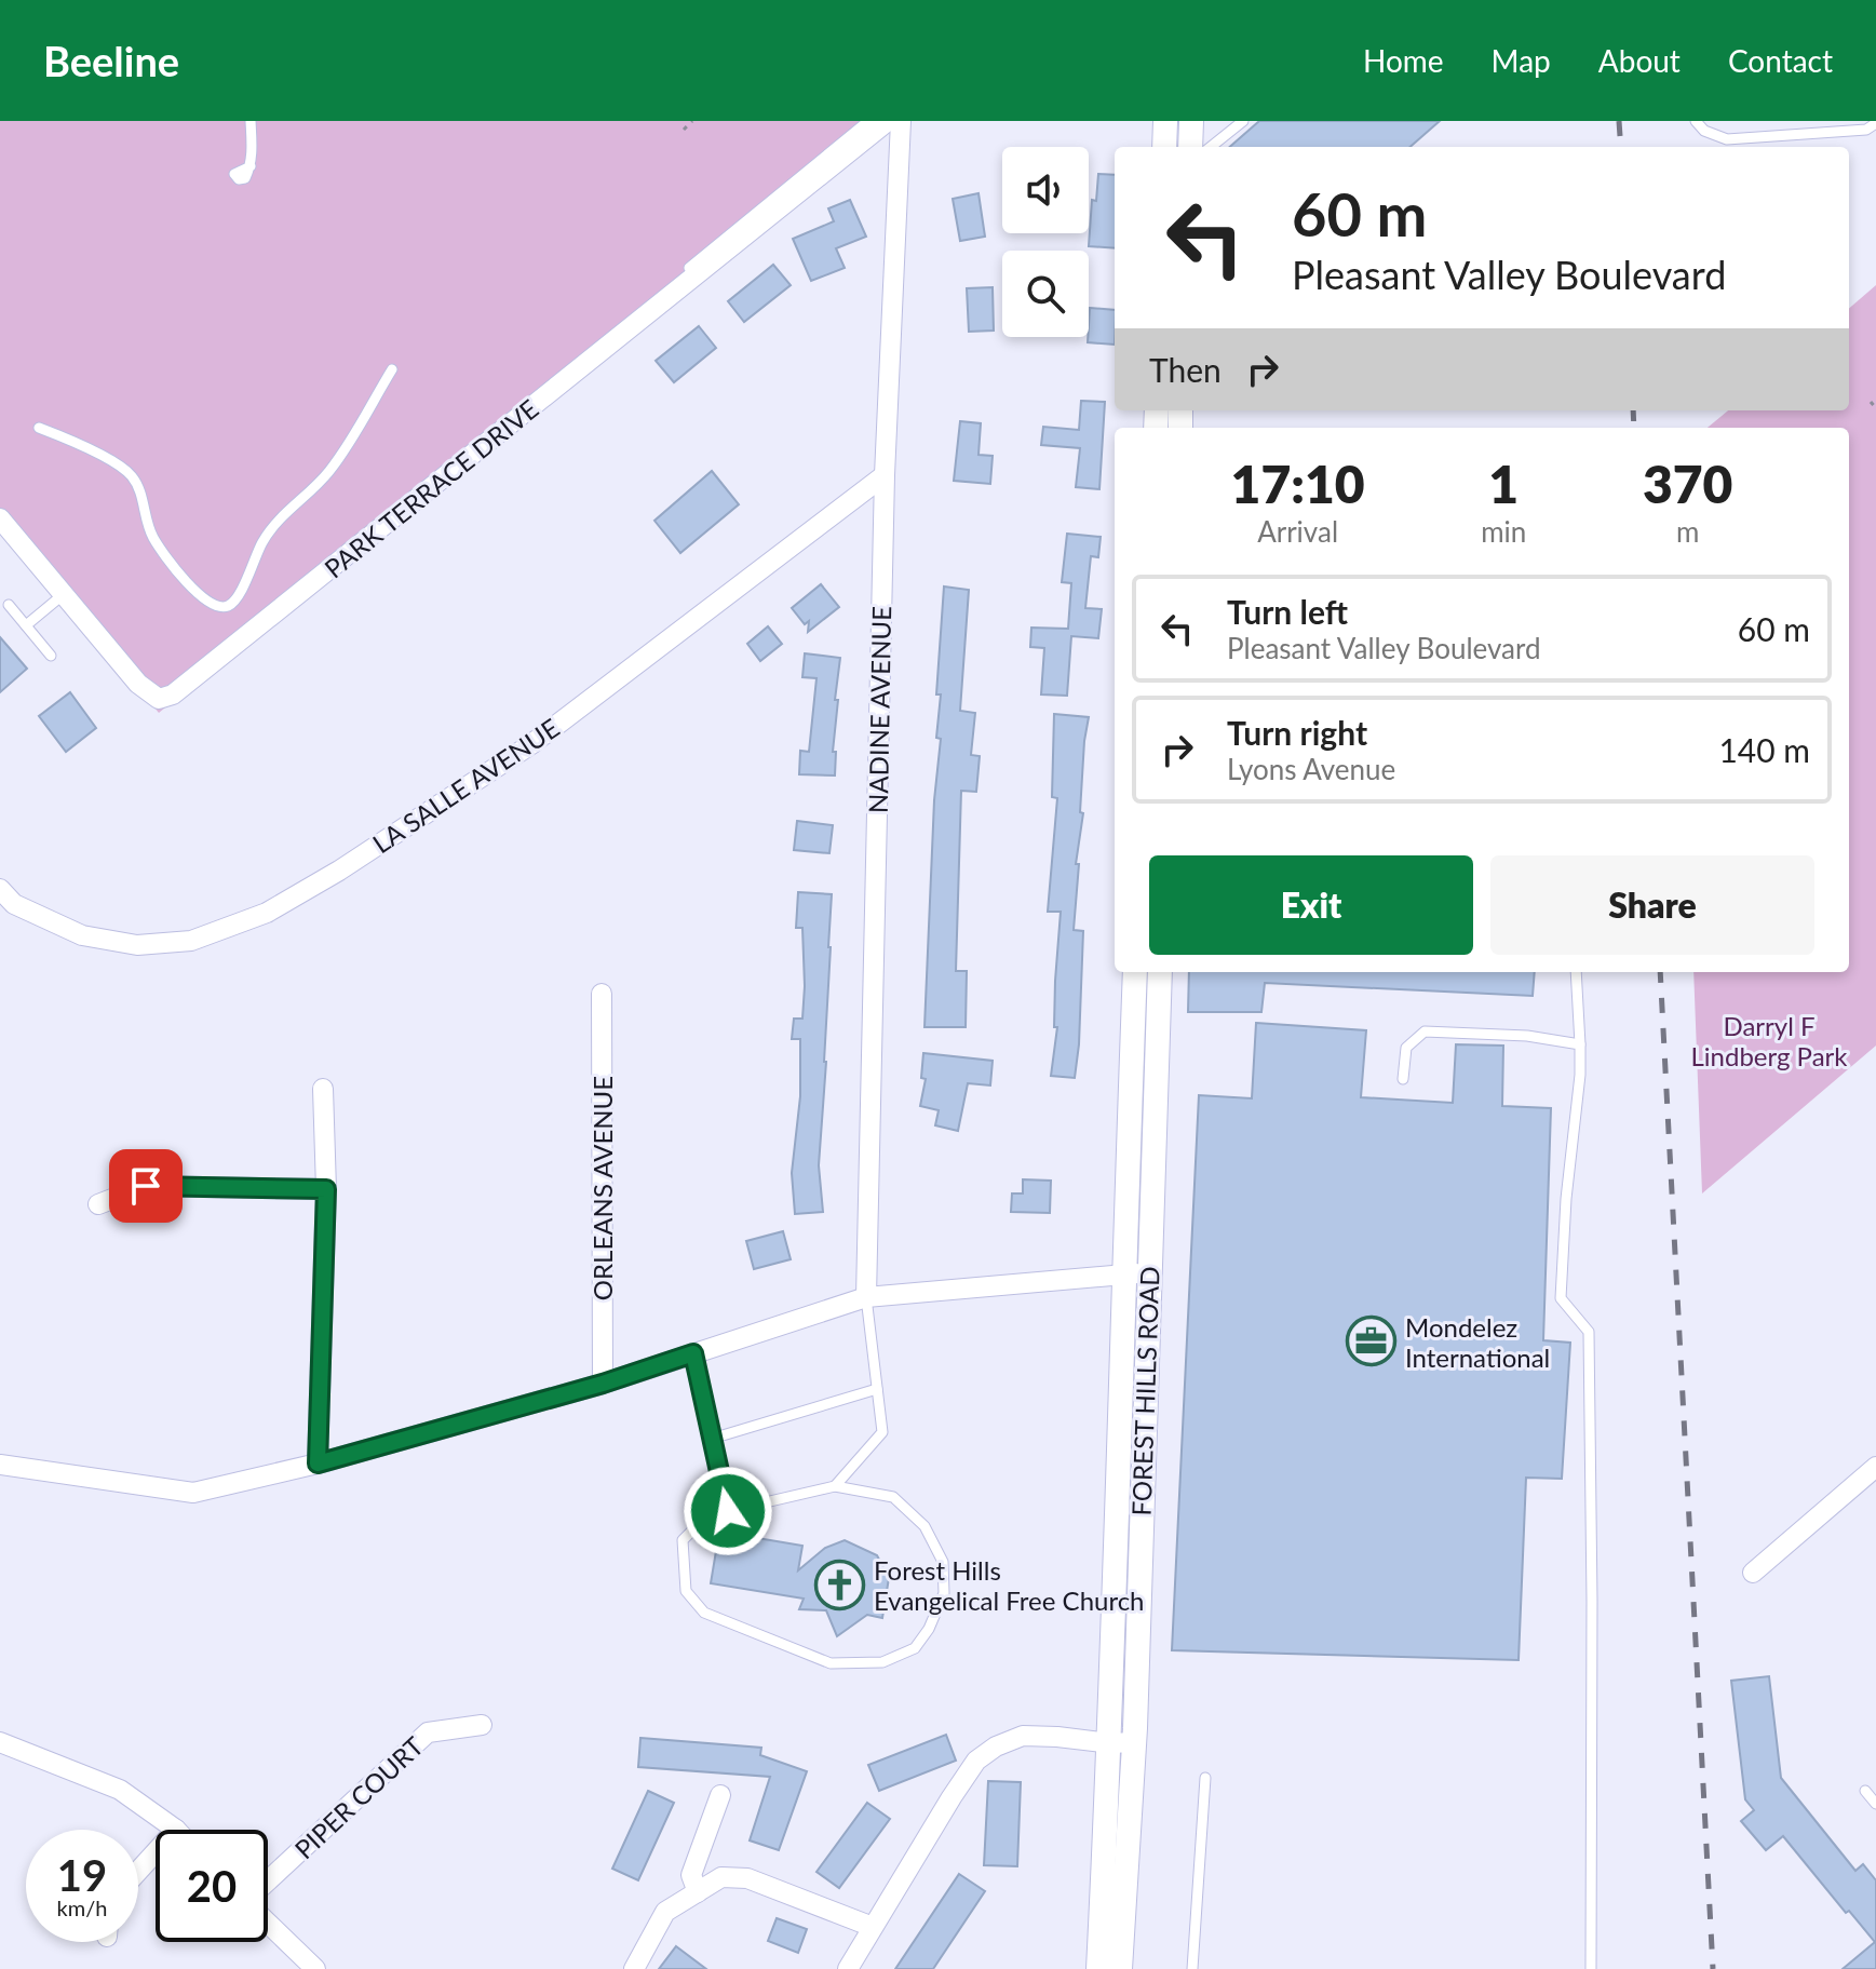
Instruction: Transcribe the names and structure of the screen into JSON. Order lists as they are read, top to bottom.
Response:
{
  "streets": {
    "street": [
      "PARK TERRACE DRIVE",
      "NADINE AVENUE",
      "LA SALLE AVENUE",
      "ORLEANS AVENUE",
      "FOREST HILLS ROAD",
      "PIPER COURT"
    ]
  },
  "crossings": [
    ["NADINE AVENUE", "LA SALLE AVENUE"]
  ],
  "parks": ["Darryl F Lindberg Park"],
  "places": {
    "office": ["Mondelez International"],
    "church": ["Forest Hills Evangelical Free Church"]
  },
  "page": {
    "header": "Beeline",
    "nav": [
      "Home",
      "Map",
      "About",
      "Contact"
    ],
    "turn": ["60 m", "Pleasant Valley Boulevard"],
    "then": "Then",
    "eta": [
      "17:10",
      "Arrival",
      "1",
      "min",
      "370",
      "m"
    ],
    "list": [
      {
        "name": "Turn left",
        "note": "Pleasant Valley Boulevard",
        "value": "60 m"
      },
      {
        "name": "Turn right",
        "note": "Lyons Avenue",
        "value": "140 m"
      }
    ],
    "buttons": ["Exit", "Share"],
    "speed": "19 km/h",
    "limit": "20"
  }
}
